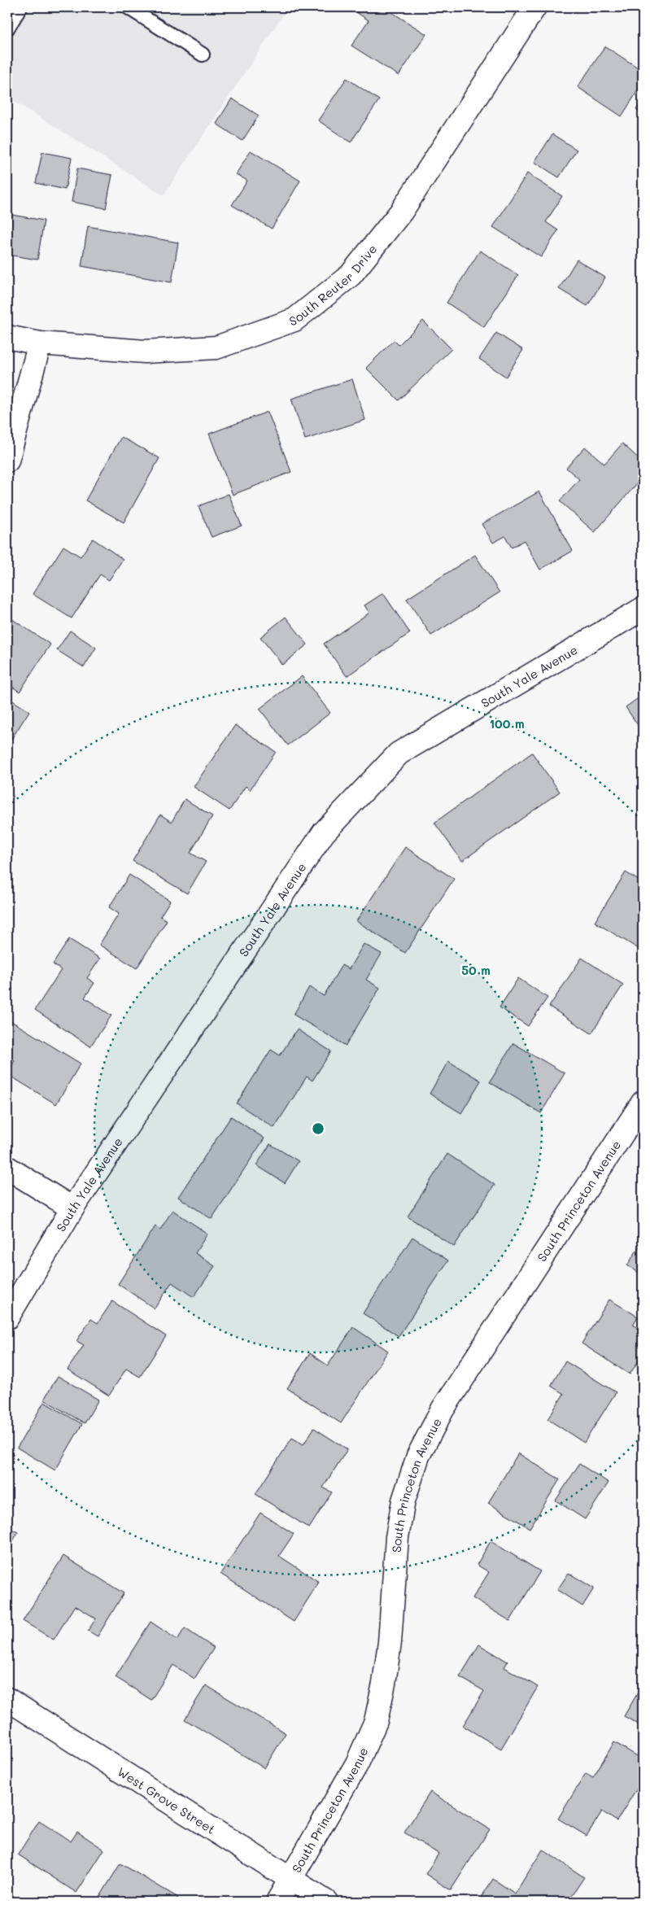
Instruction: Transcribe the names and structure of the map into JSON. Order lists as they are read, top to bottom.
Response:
{
  "streets": {
    "street": [
      "South Reuter Drive",
      "South Yale Avenue",
      "South Princeton Avenue",
      "West Grove Street"
    ]
  },
  "crossings": [
    ["South Princeton Avenue", "West Grove Street"]
  ],
  "rings": ["100 m", "50 m"]
}
